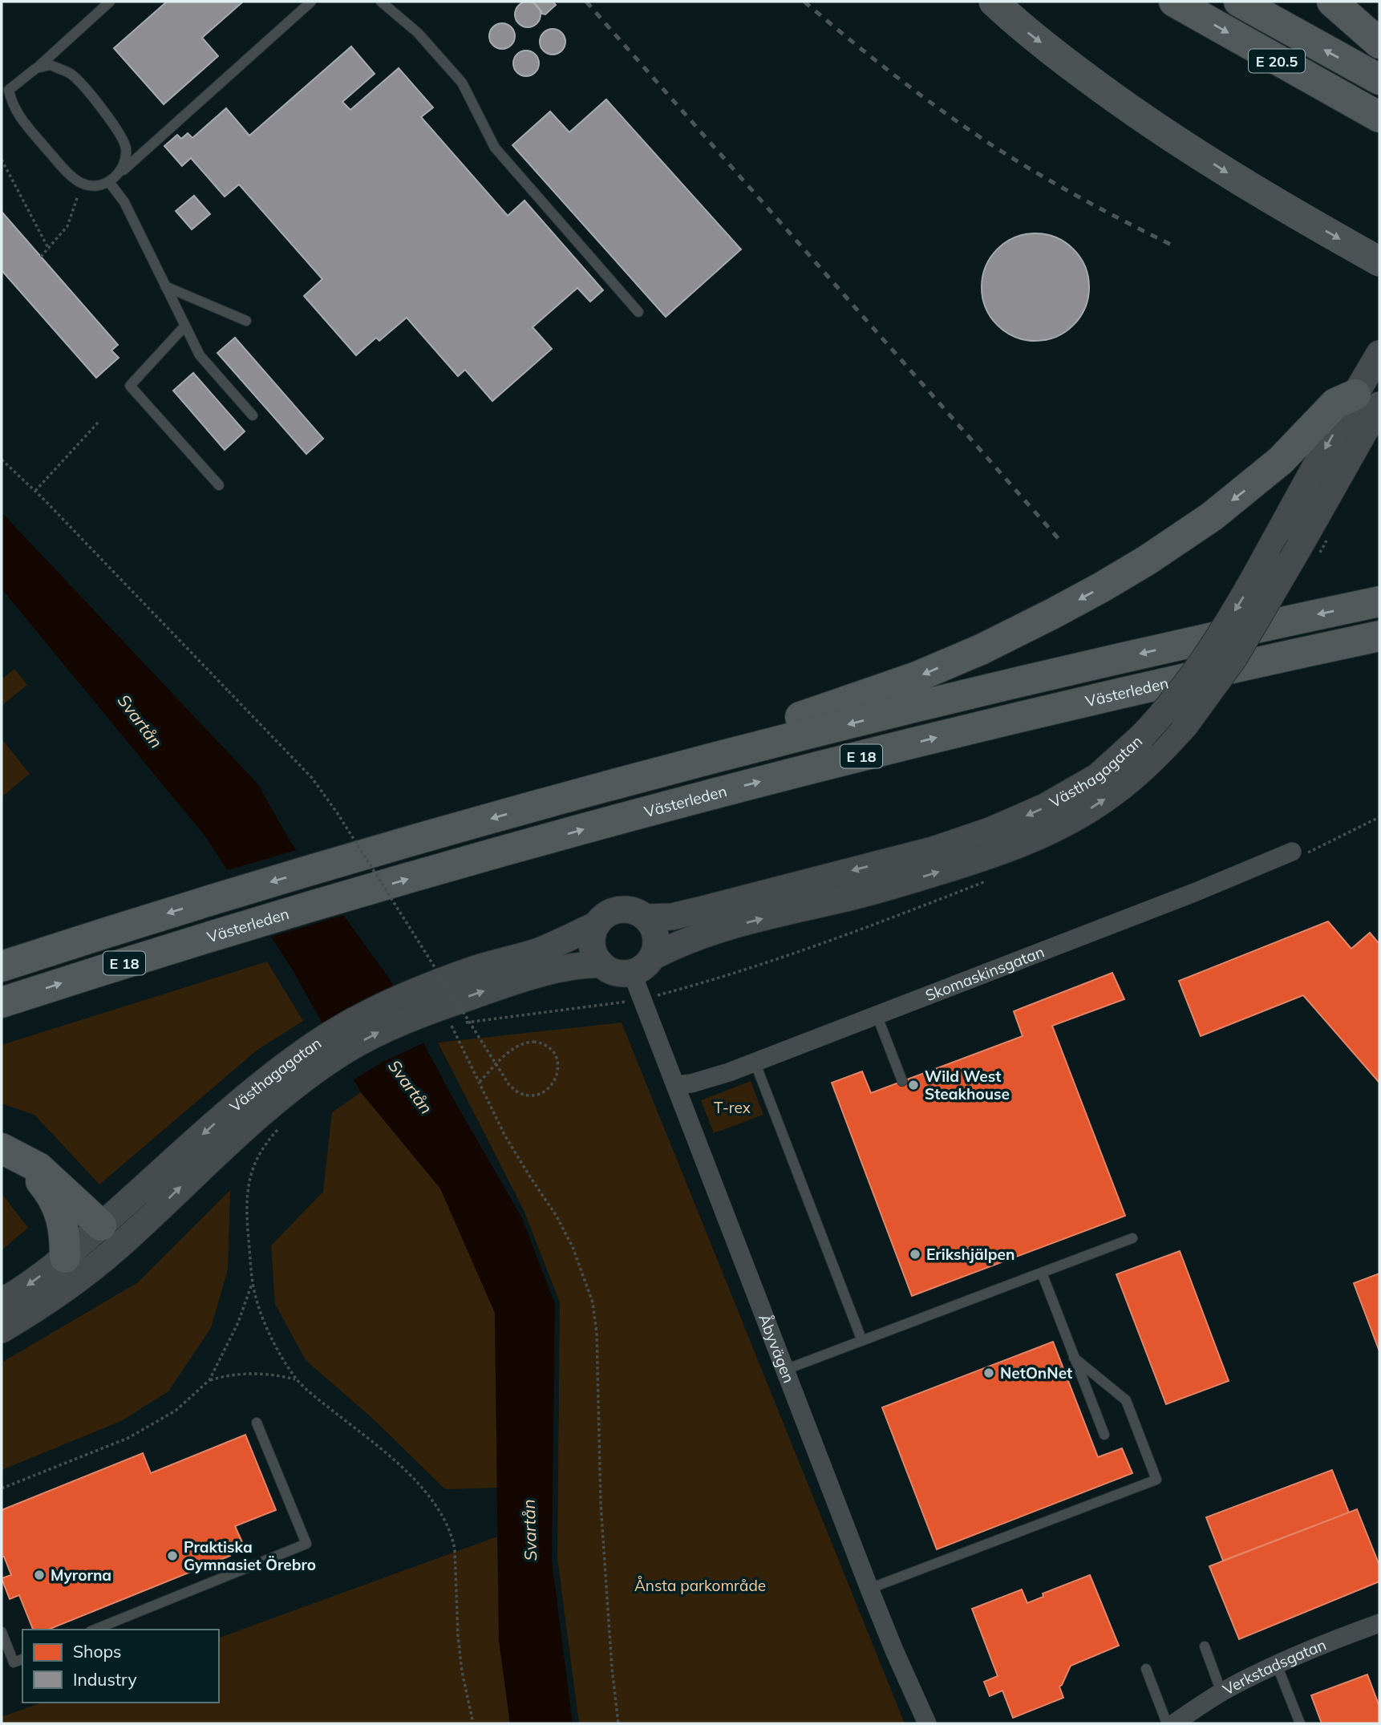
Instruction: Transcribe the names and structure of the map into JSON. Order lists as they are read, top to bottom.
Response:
{
  "streets": {
    "highway": ["E 20.5", "Västerleden", "E 18"],
    "main road": ["Västhagagatan"],
    "street": ["Skomaskinsgatan", "Åbyvägen", "Verkstadsgatan"]
  },
  "crossings": [
    ["E 18", "Västhagagatan"],
    ["Västhagagatan", "Åbyvägen"],
    ["Skomaskinsgatan", "Åbyvägen"]
  ],
  "water": ["Svartån"],
  "parks": ["T-rex", "Ånsta parkområde"],
  "places": [
    "Wild West Steakhouse",
    "Erikshjälpen",
    "NetOnNet",
    "Praktiska Gymnasiet Örebro",
    "Myrorna"
  ],
  "legend": ["Shops", "Industry"]
}
